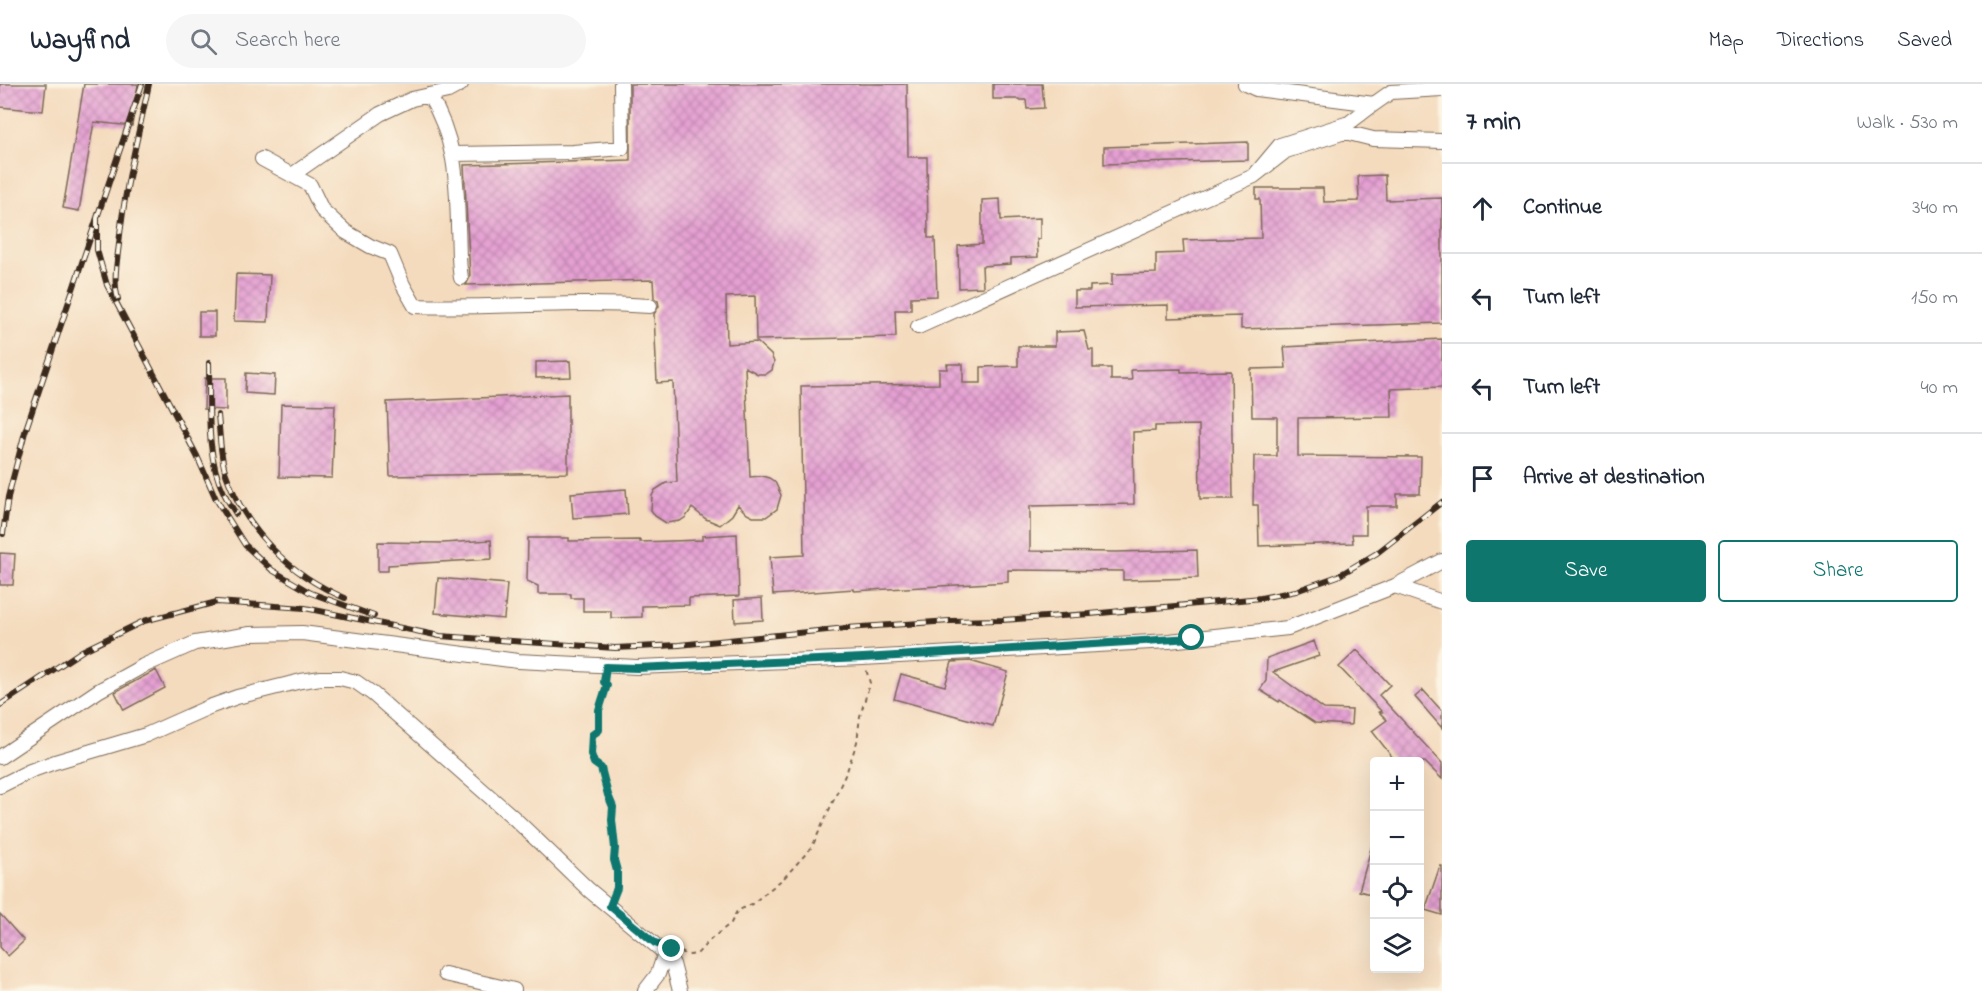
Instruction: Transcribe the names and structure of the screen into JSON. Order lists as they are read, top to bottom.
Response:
{
  "page": {
    "header": "Wayfind",
    "search": "Search here",
    "nav": ["Map", "Directions", "Saved"],
    "heading": ["7 min", "Walk · 530 m"],
    "list": [
      ["Continue", "340 m"],
      ["Turn left", "150 m"],
      ["Turn left", "40 m"],
      "Arrive at destination"
    ],
    "buttons": ["Save", "Share"],
    "map_buttons": ["+", "−"]
  }
}
